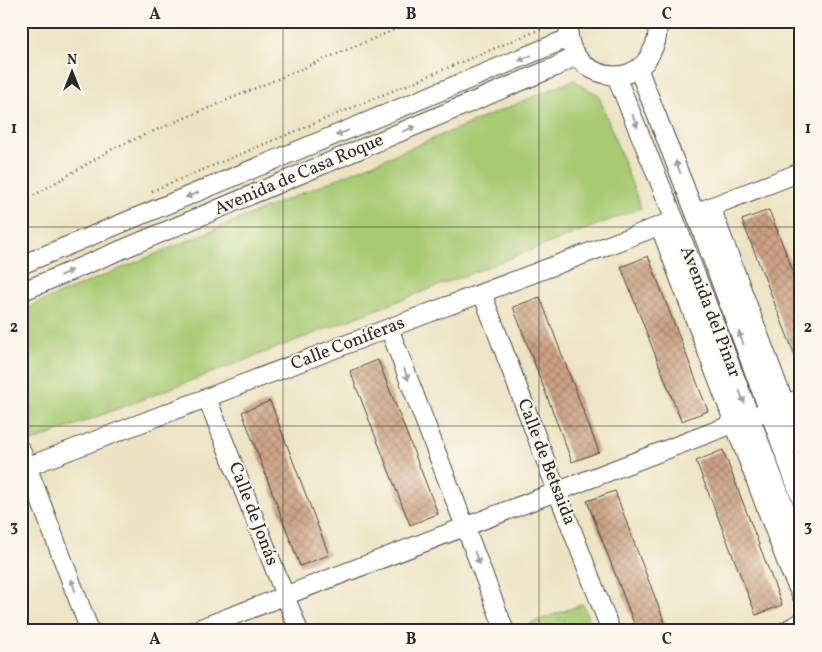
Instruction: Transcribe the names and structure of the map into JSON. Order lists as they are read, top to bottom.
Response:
{
  "streets": {
    "street": [
      "Avenida de Casa Roque",
      "Avenida del Pinar",
      "Calle Coníferas",
      "Calle de Betsaida",
      "Calle de Jonás"
    ]
  },
  "crossings": [
    ["Avenida del Pinar", "Calle Coníferas"],
    ["Calle Coníferas", "Calle de Betsaida"],
    ["Calle Coníferas", "Calle de Jonás"]
  ],
  "north": "top",
  "grid": {
    "columns": ["A", "B", "C"],
    "rows": ["1", "2", "3"]
  }
}
